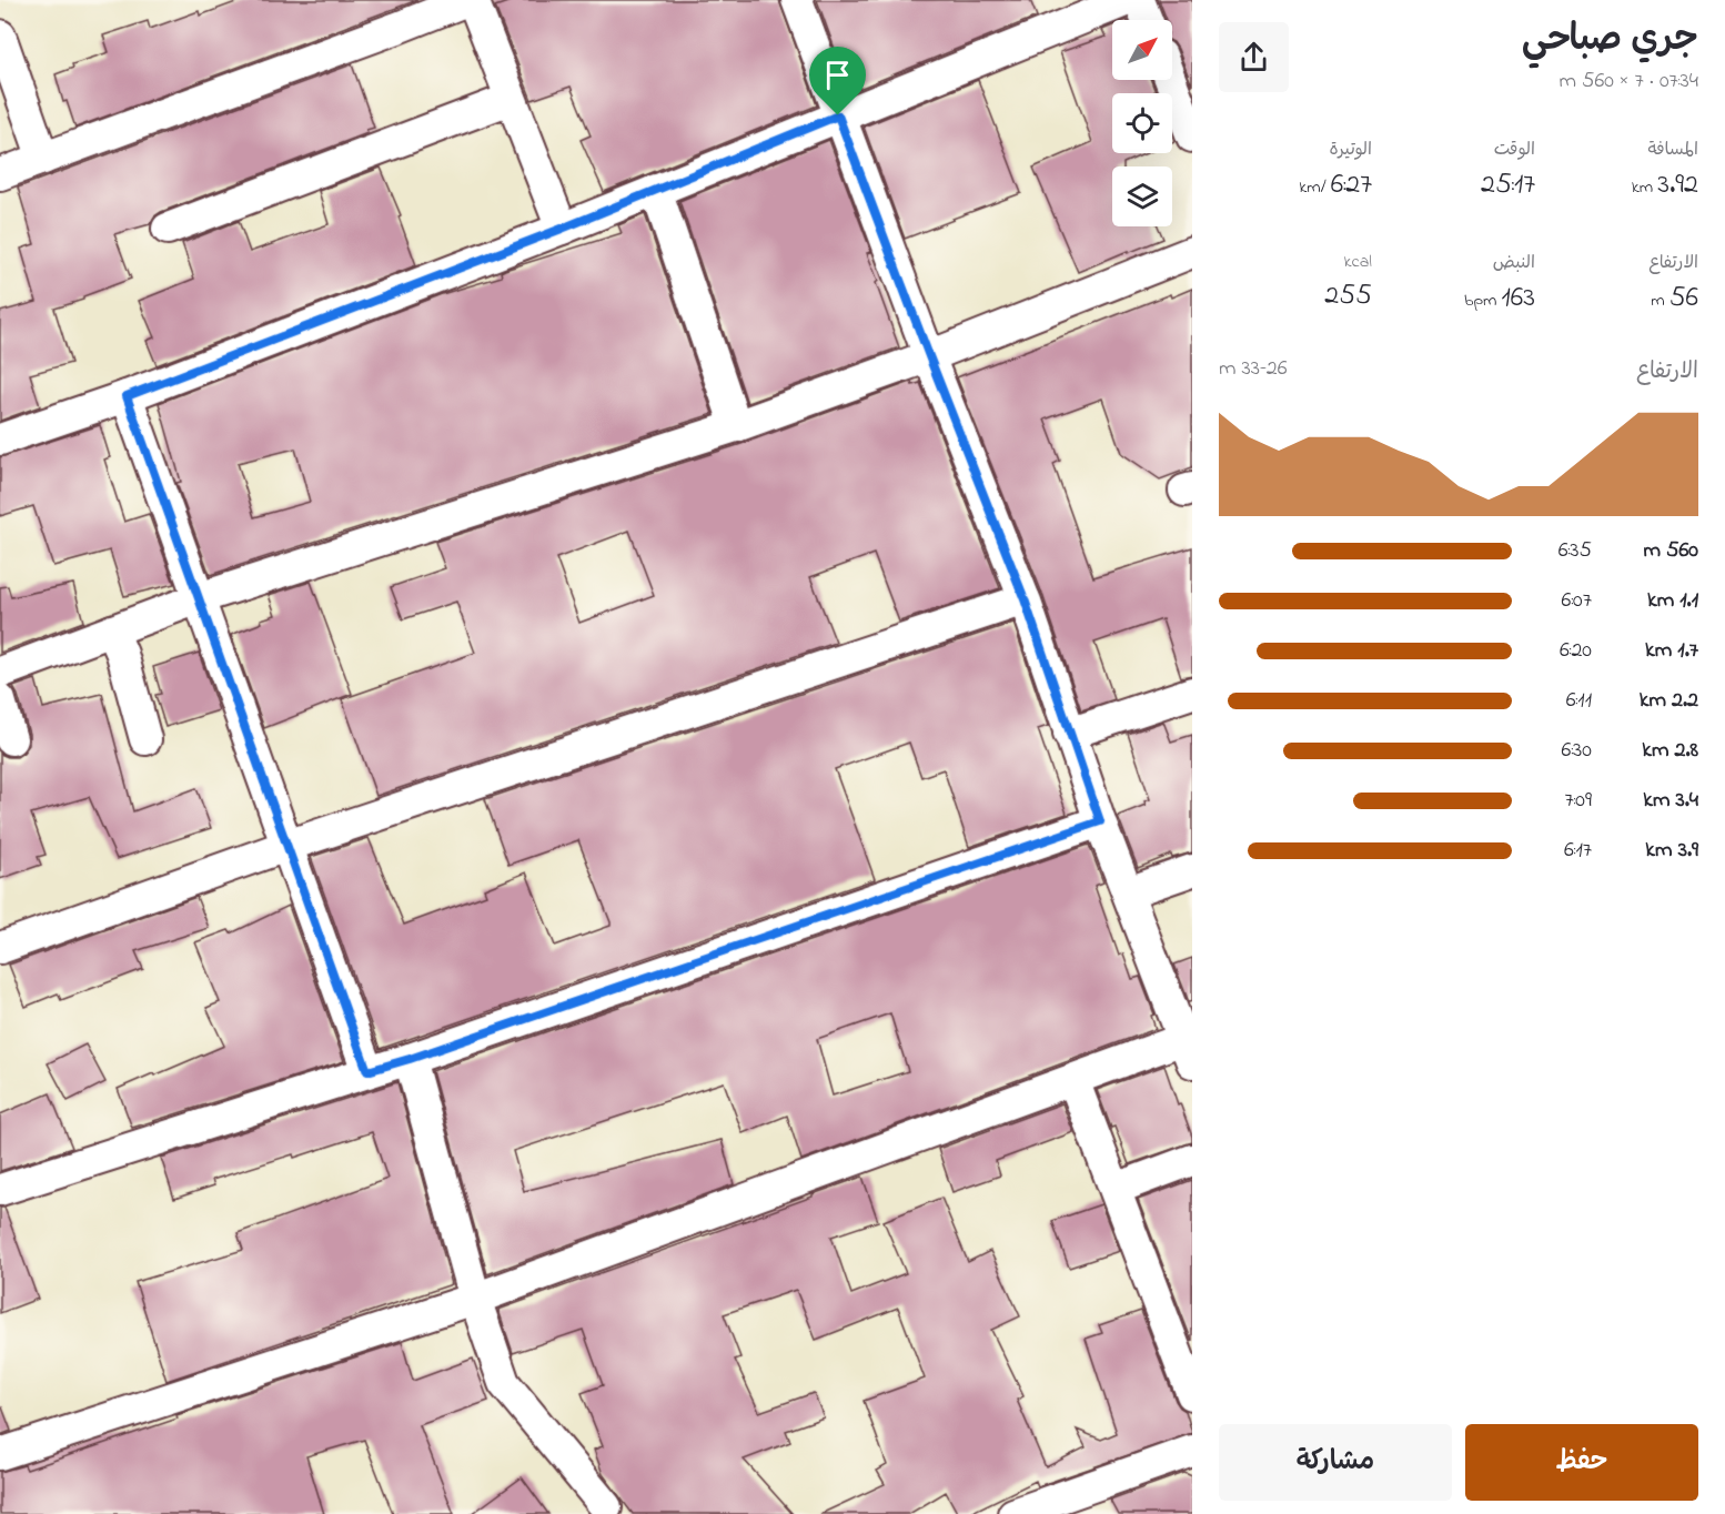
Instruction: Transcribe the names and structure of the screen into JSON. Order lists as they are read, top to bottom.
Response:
{
  "north": "top right",
  "page": {
    "heading": ["جري صباحي", "07:34 · 7 × 560 m"],
    "stats": [
      ["المسافة", "3.92 km"],
      ["الوقت", "25:17"],
      ["الوتيرة", "6:27 /km"],
      ["الارتفاع", "56 m"],
      ["النبض", "163 bpm"],
      ["kcal", "255"]
    ],
    "chart": ["الارتفاع", "26–33 m"],
    "list": [
      {
        "name": "560 m",
        "note": "6:35"
      },
      {
        "name": "1.1 km",
        "note": "6:07"
      },
      {
        "name": "1.7 km",
        "note": "6:20"
      },
      {
        "name": "2.2 km",
        "note": "6:11"
      },
      {
        "name": "2.8 km",
        "note": "6:30"
      },
      {
        "name": "3.4 km",
        "note": "7:09"
      },
      {
        "name": "3.9 km",
        "note": "6:17"
      }
    ],
    "buttons": ["حفظ", "مشاركة"]
  }
}
